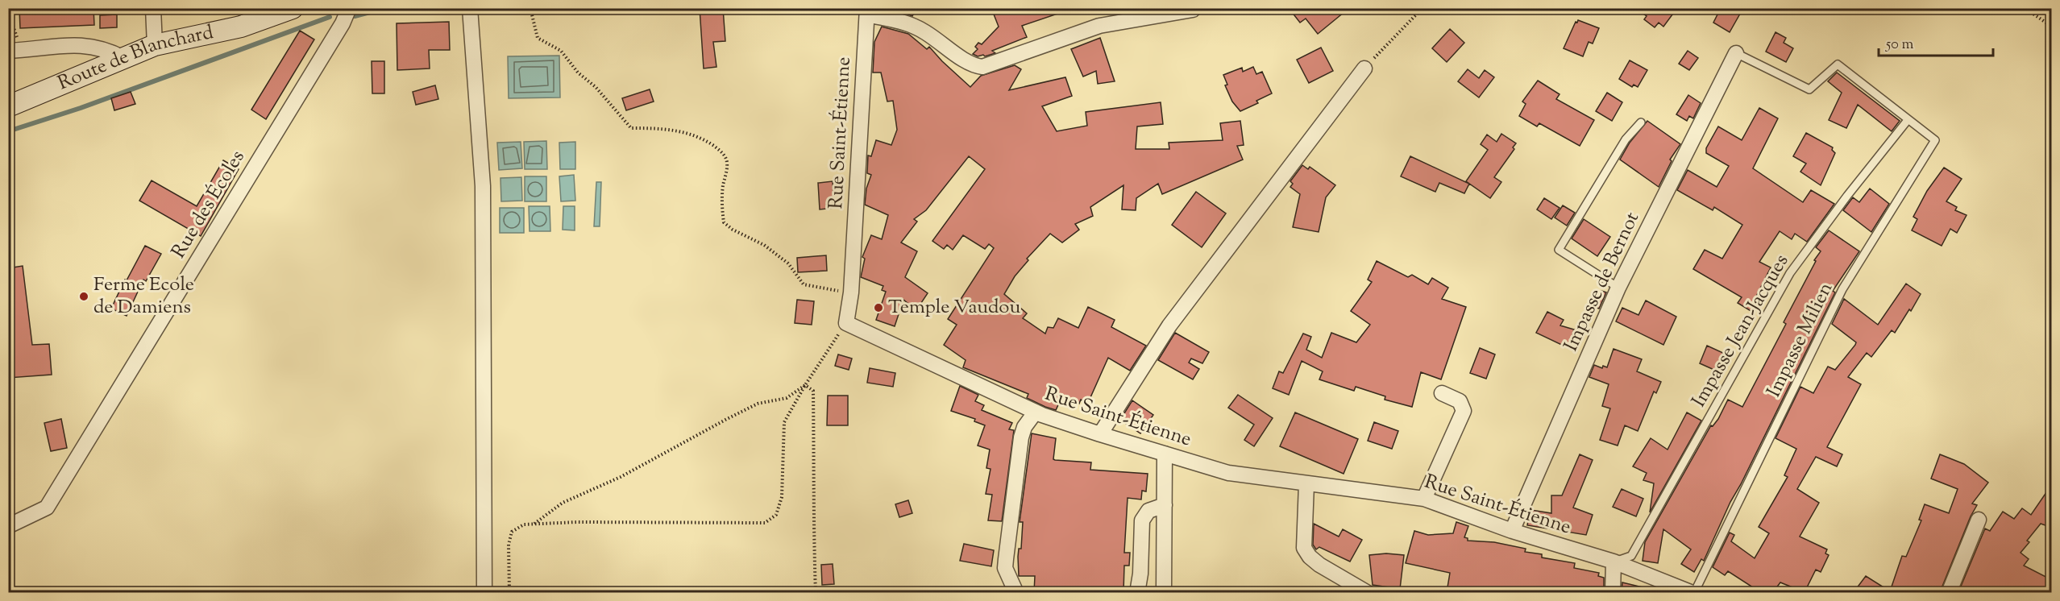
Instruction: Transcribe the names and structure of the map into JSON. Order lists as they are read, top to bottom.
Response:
{
  "streets": {
    "street": [
      "Route de Blanchard",
      "Rue Saint-Étienne",
      "Rue des Écoles",
      "Impasse de Bernot"
    ],
    "lane": ["Impasse Jean-Jacques", "Impasse Milien"]
  },
  "crossings": [
    ["Rue Saint-Étienne", "Impasse de Bernot"],
    ["Rue Saint-Étienne", "Impasse Jean-Jacques"],
    ["Rue Saint-Étienne", "Impasse Milien"],
    ["Impasse Jean-Jacques", "Impasse Milien"]
  ],
  "places": ["Ferme Ecole de Damiens", "Temple Vaudou"],
  "scale_bar": "50 m"
}
